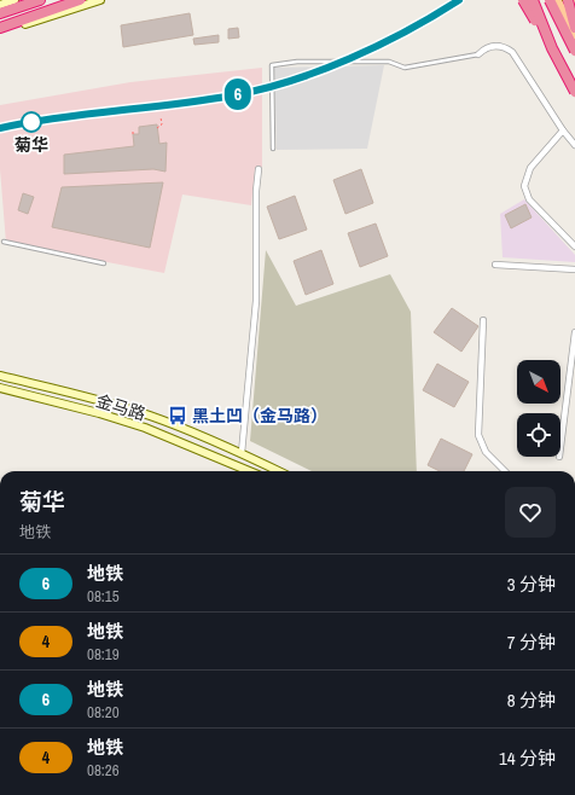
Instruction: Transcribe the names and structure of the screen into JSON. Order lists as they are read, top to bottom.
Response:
{
  "streets": {
    "main road": ["金马路"]
  },
  "places": {
    "other": ["菊华"],
    "bus stop": ["黑土凹（金马路）"]
  },
  "lines": ["metro line 6"],
  "north": "bottom right",
  "page": {
    "on_map": "6",
    "heading": ["菊华", "地铁"],
    "list": [
      {
        "mark": "6",
        "name": "地铁",
        "note": "08:15",
        "value": "3 分钟"
      },
      {
        "mark": "4",
        "name": "地铁",
        "note": "08:19",
        "value": "7 分钟"
      },
      {
        "mark": "6",
        "name": "地铁",
        "note": "08:20",
        "value": "8 分钟"
      },
      {
        "mark": "4",
        "name": "地铁",
        "note": "08:26",
        "value": "14 分钟"
      }
    ]
  }
}
